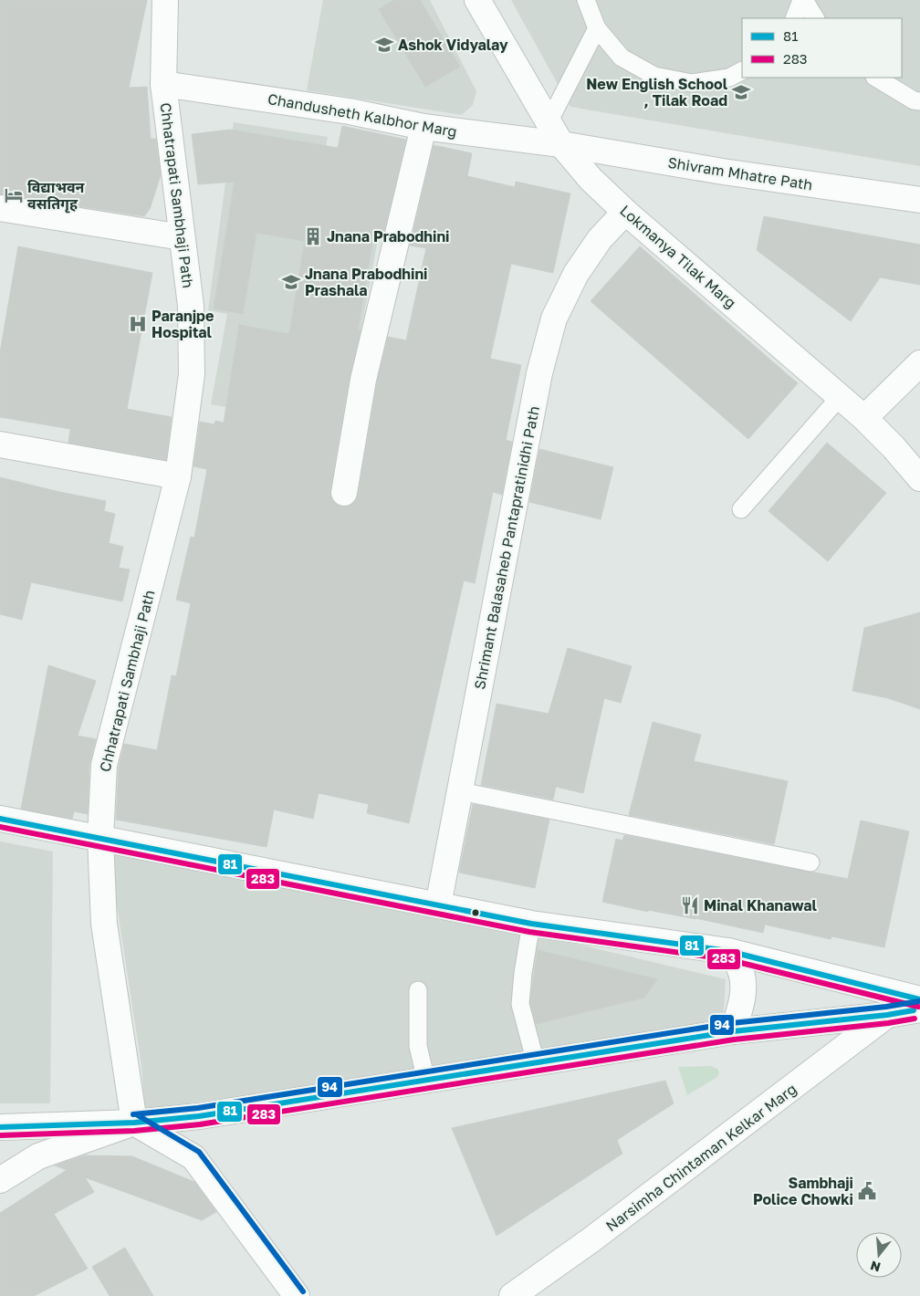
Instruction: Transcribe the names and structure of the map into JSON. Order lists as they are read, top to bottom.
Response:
{
  "streets": {
    "street": [
      "Chandusheth Kalbhor Marg",
      "Shivram Mhatre Path",
      "Chhatrapati Sambhaji Path",
      "Lokmanya Tilak Marg",
      "Shrimant Balasaheb Pantapratinidhi Path",
      "Narsimha Chintaman Kelkar Marg"
    ]
  },
  "crossings": [
    ["Chandusheth Kalbhor Marg", "Shivram Mhatre Path"],
    ["Chandusheth Kalbhor Marg", "Chhatrapati Sambhaji Path"],
    ["Chandusheth Kalbhor Marg", "Lokmanya Tilak Marg"],
    ["Shivram Mhatre Path", "Lokmanya Tilak Marg"],
    ["Lokmanya Tilak Marg", "Shrimant Balasaheb Pantapratinidhi Path"]
  ],
  "places": {
    "school or university": ["Ashok Vidyalay", "New English School , Tilak Road", "Jnana Prabodhini Prashala"],
    "hotel": ["विद्याभवन वसतिगृह"],
    "building": ["Jnana Prabodhini"],
    "hospital": ["Paranjpe Hospital"],
    "restaurant": ["Minal Khanawal"],
    "public building": ["Sambhaji Police Chowki"]
  },
  "lines": ["transit line 81", "transit line 283", "transit line 94"],
  "legend": ["81", "283"],
  "north": "bottom"
}
